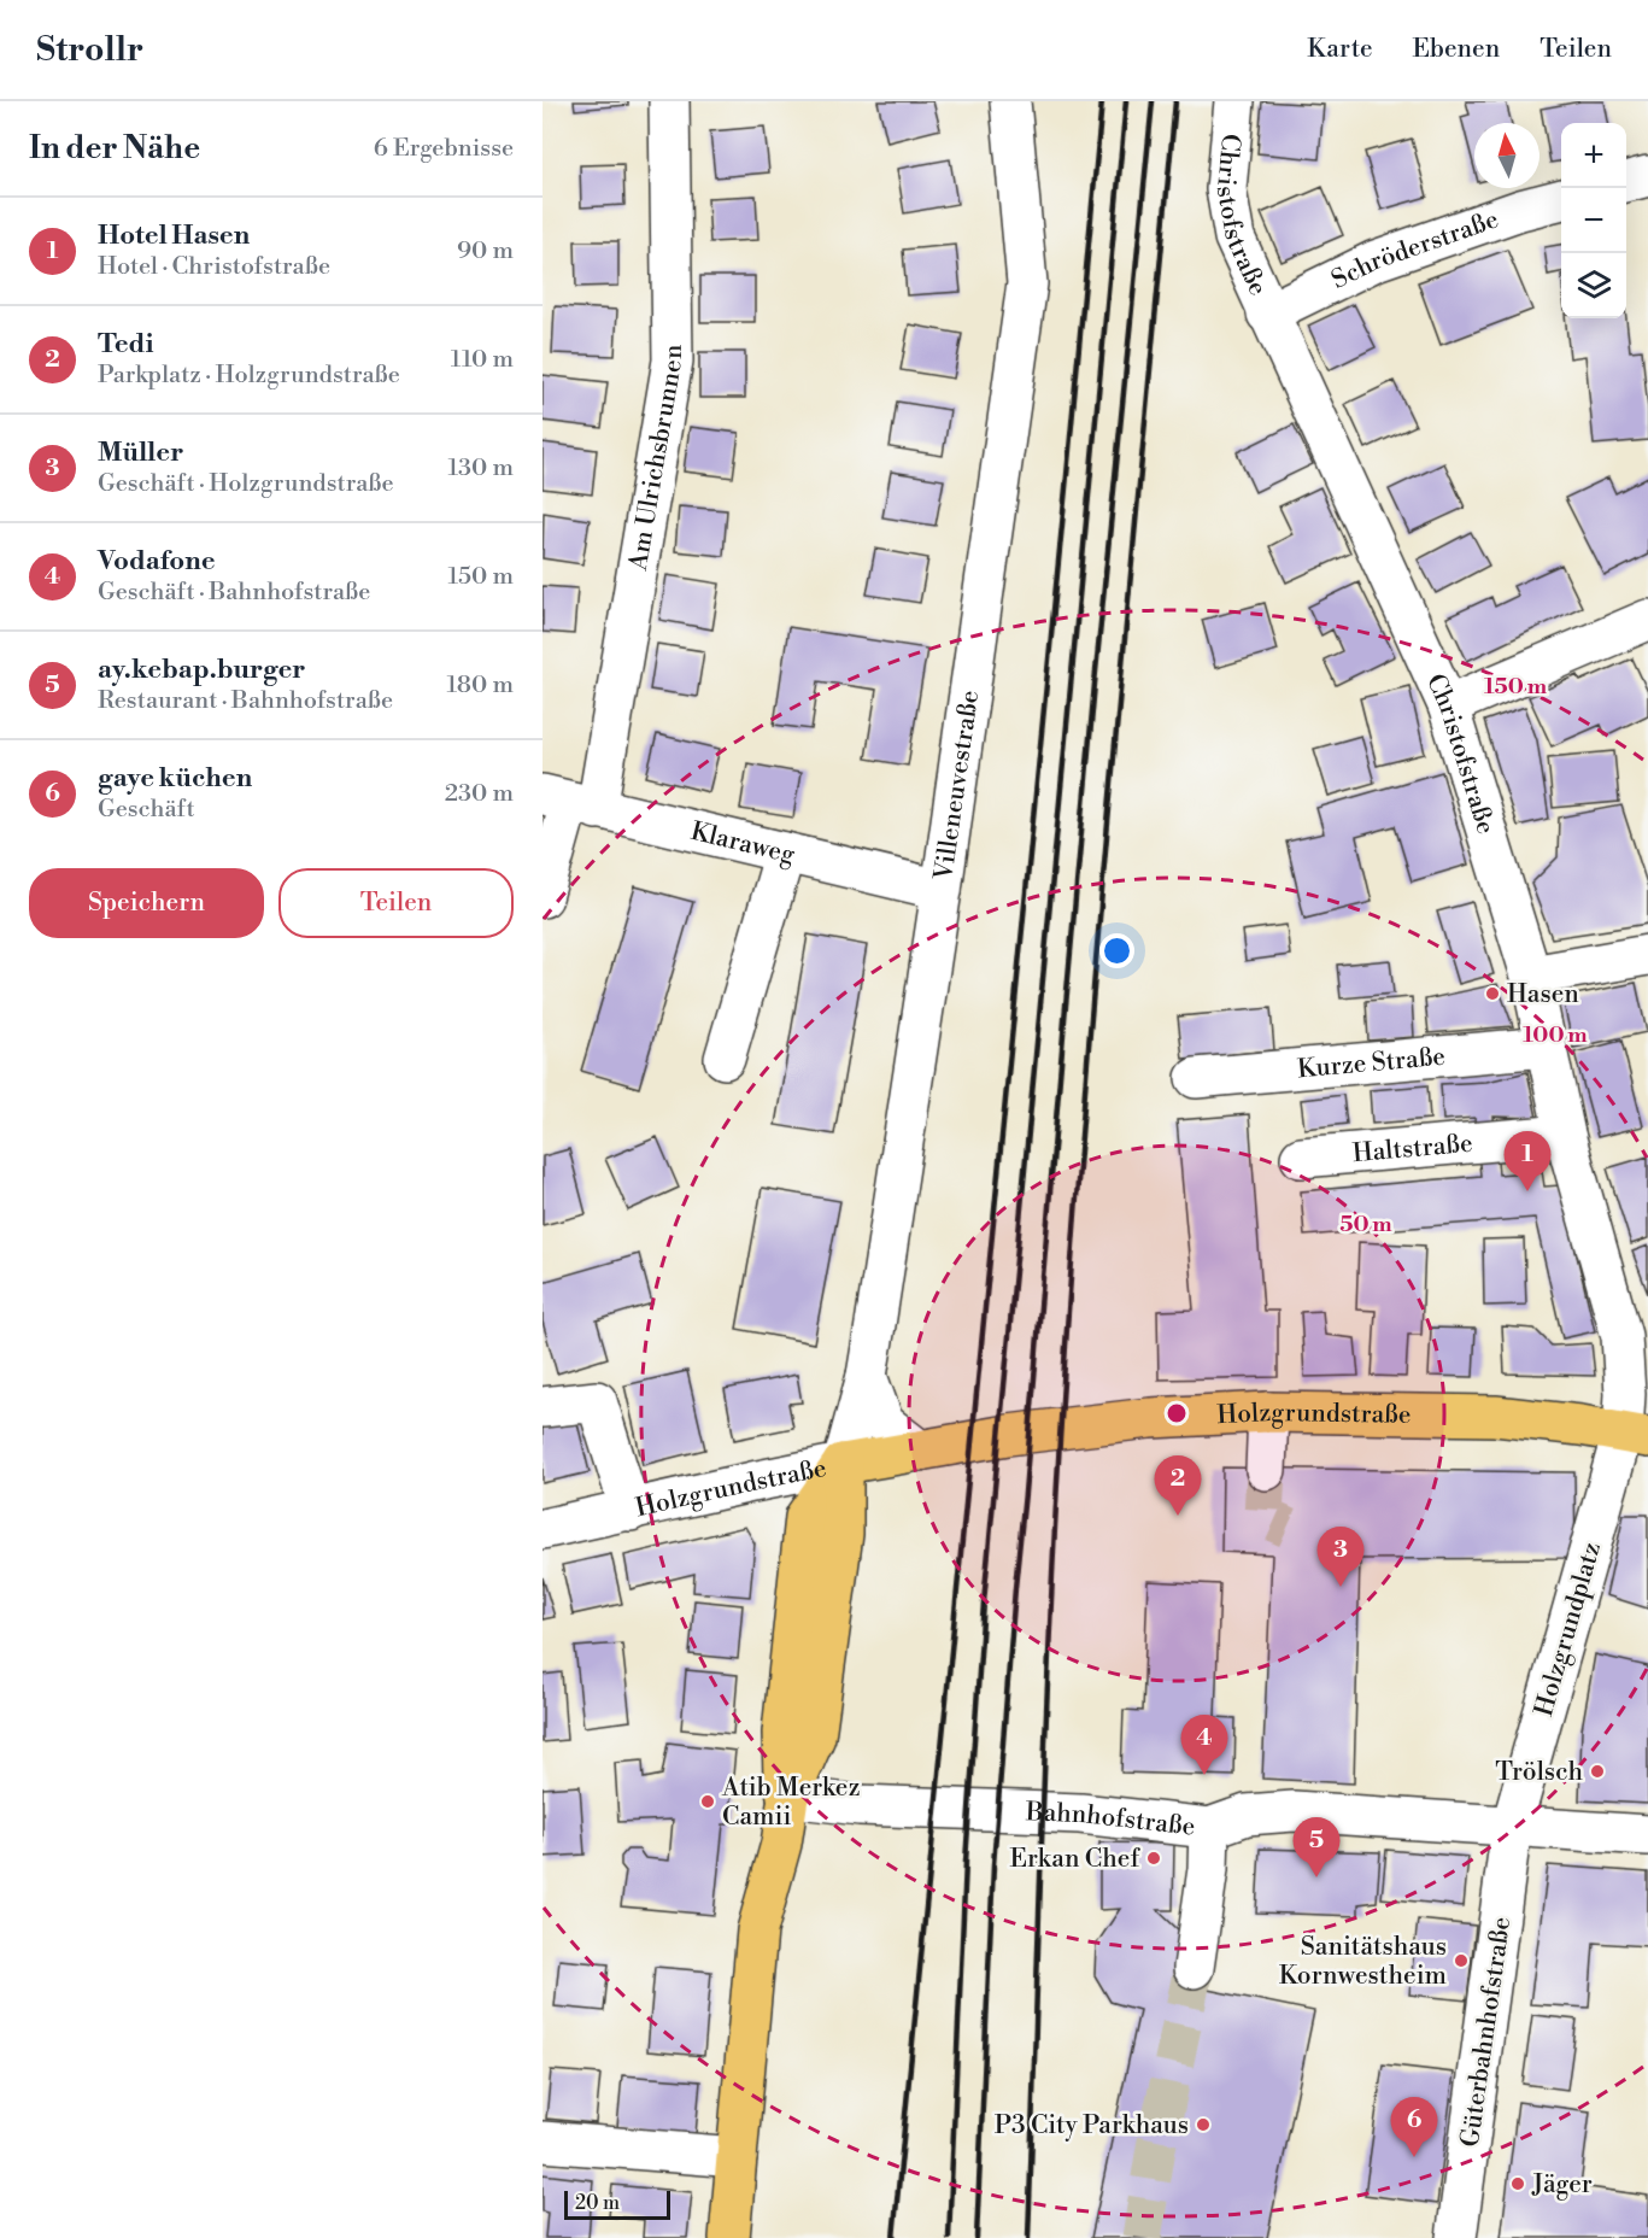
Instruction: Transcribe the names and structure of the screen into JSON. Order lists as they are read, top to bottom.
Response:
{
  "streets": {
    "main road": ["Holzgrundstraße"],
    "street": [
      "Christofstraße",
      "Schröderstraße",
      "Am Ulrichsbrunnen",
      "Villeneuvestraße",
      "Klaraweg",
      "Kurze Straße",
      "Haltstraße",
      "Holzgrundplatz",
      "Bahnhofstraße",
      "Güterbahnhofstraße"
    ]
  },
  "crossings": [
    ["Christofstraße", "Schröderstraße"],
    ["Christofstraße", "Kurze Straße"],
    ["Christofstraße", "Haltstraße"],
    ["Christofstraße", "Holzgrundstraße"],
    ["Christofstraße", "Holzgrundplatz"],
    ["Am Ulrichsbrunnen", "Klaraweg"],
    ["Villeneuvestraße", "Klaraweg"],
    ["Villeneuvestraße", "Holzgrundstraße"],
    ["Holzgrundstraße", "Holzgrundplatz"],
    ["Holzgrundplatz", "Bahnhofstraße"],
    ["Holzgrundplatz", "Güterbahnhofstraße"],
    ["Bahnhofstraße", "Güterbahnhofstraße"]
  ],
  "places": [
    "Hasen",
    "Trölsch",
    "Atib Merkez Camii",
    "Erkan Chef",
    "Sanitätshaus Kornwestheim",
    "P3 City Parkhaus",
    "Jäger"
  ],
  "scale_bar": "20 m",
  "north": "top",
  "page": {
    "header": "Strollr",
    "nav": ["Karte", "Ebenen", "Teilen"],
    "heading": ["In der Nähe", "6 Ergebnisse"],
    "map_buttons": ["+", "−"],
    "list": [
      {
        "mark": "1",
        "name": "Hotel Hasen",
        "note": "Hotel · Christofstraße",
        "value": "90 m"
      },
      {
        "mark": "2",
        "name": "Tedi",
        "note": "Parkplatz · Holzgrundstraße",
        "value": "110 m"
      },
      {
        "mark": "3",
        "name": "Müller",
        "note": "Geschäft · Holzgrundstraße",
        "value": "130 m"
      },
      {
        "mark": "4",
        "name": "Vodafone",
        "note": "Geschäft · Bahnhofstraße",
        "value": "150 m"
      },
      {
        "mark": "5",
        "name": "ay.kebap.burger",
        "note": "Restaurant · Bahnhofstraße",
        "value": "180 m"
      },
      {
        "mark": "6",
        "name": "gaye küchen",
        "note": "Geschäft",
        "value": "230 m"
      }
    ],
    "buttons": ["Speichern", "Teilen"],
    "pins": [
      "1",
      "2",
      "3",
      "4",
      "5",
      "6"
    ],
    "scale": "20 m"
  },
  "rings": ["150 m", "100 m", "50 m"]
}
